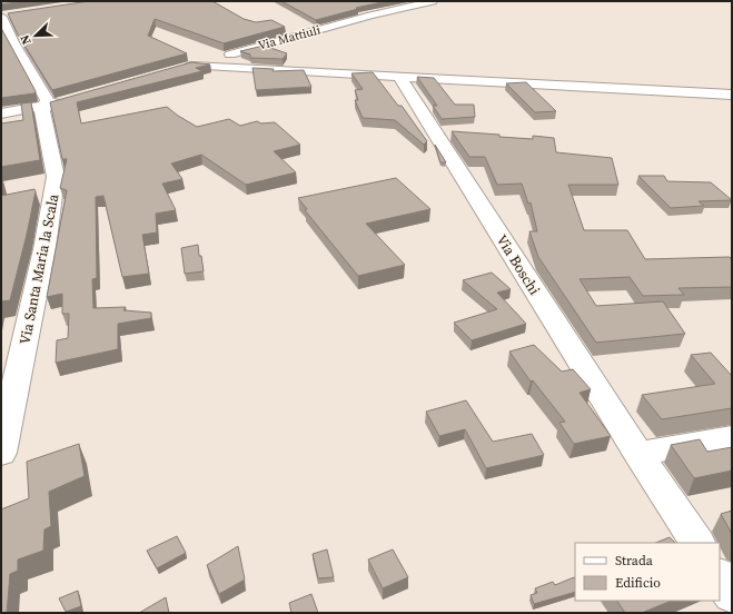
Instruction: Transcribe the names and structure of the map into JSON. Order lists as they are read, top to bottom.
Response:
{
  "streets": {
    "street": ["Via Mattiuli", "Via Boschi", "Via Santa Maria la Scala"]
  },
  "legend": ["Strada", "Edificio"],
  "north": "bottom left"
}
